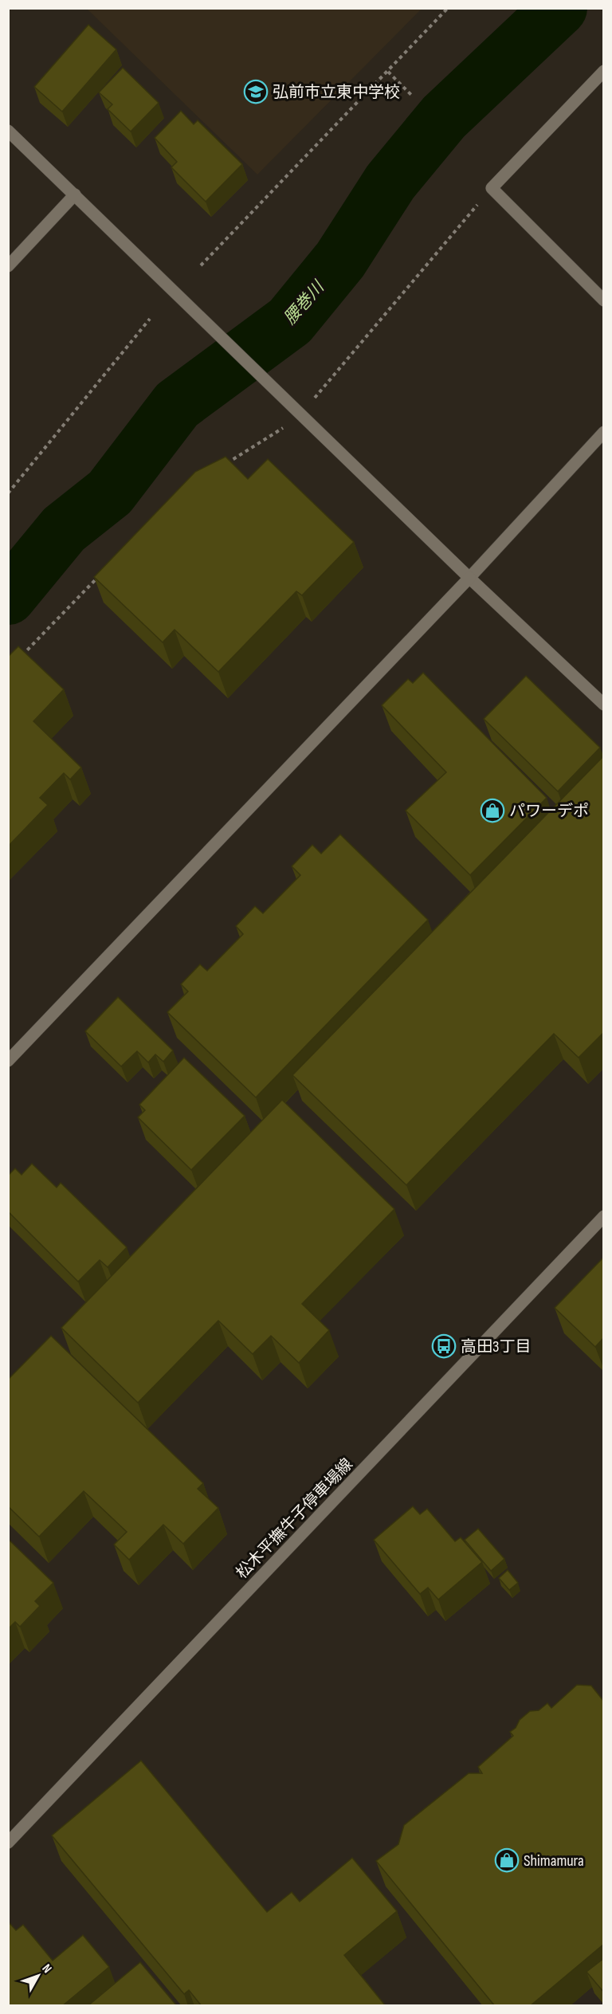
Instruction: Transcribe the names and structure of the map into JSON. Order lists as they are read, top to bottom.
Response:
{
  "streets": {
    "street": ["松木平撫牛子停車場線"]
  },
  "water": ["腰巻川"],
  "places": {
    "school or university": ["弘前市立東中学校"],
    "shop": ["パワーデポ", "Shimamura"],
    "bus stop": ["高田3丁目"]
  },
  "north": "top right"
}
